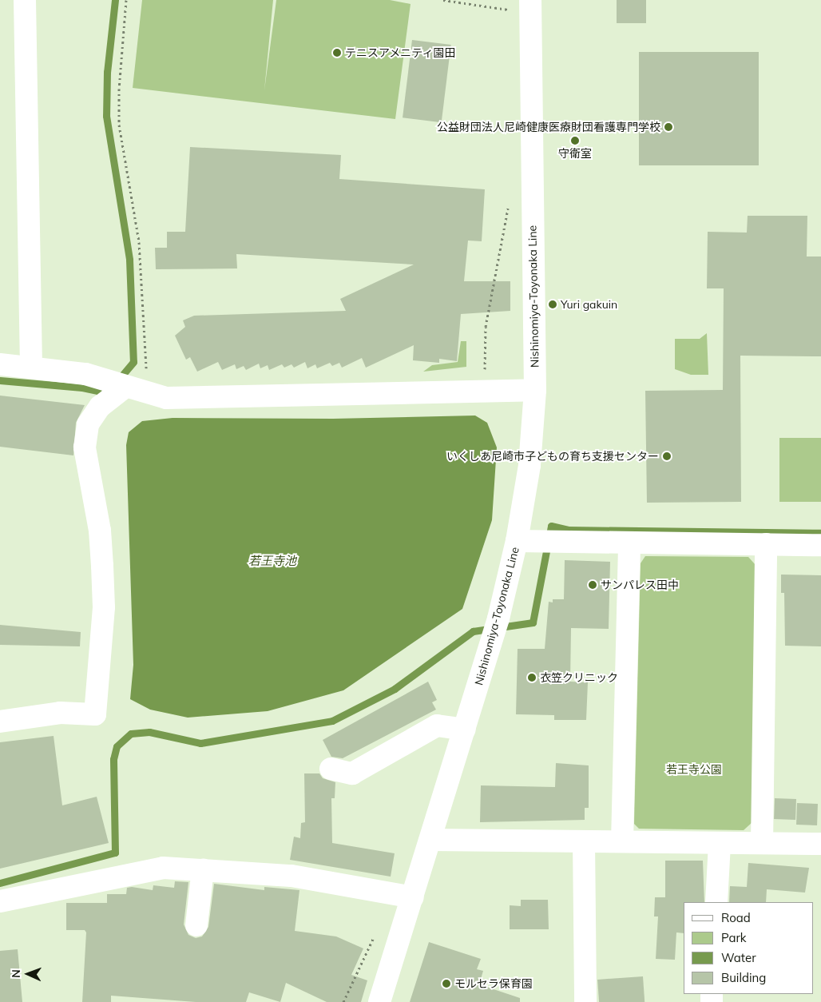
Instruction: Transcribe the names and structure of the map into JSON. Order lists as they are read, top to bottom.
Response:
{
  "streets": {
    "street": ["Nishinomiya-Toyonaka Line"]
  },
  "water": ["若王寺池"],
  "parks": ["若王寺公園"],
  "places": [
    "テニスアメニティ園田",
    "公益財団法人尼崎健康医療財団看護専門学校",
    "守衛室",
    "Yuri gakuin",
    "いくしあ尼崎市子どもの育ち支援センター",
    "サンパレス田中",
    "衣笠クリニック",
    "モルセラ保育園"
  ],
  "legend": [
    "Road",
    "Park",
    "Water",
    "Building"
  ],
  "north": "left"
}
